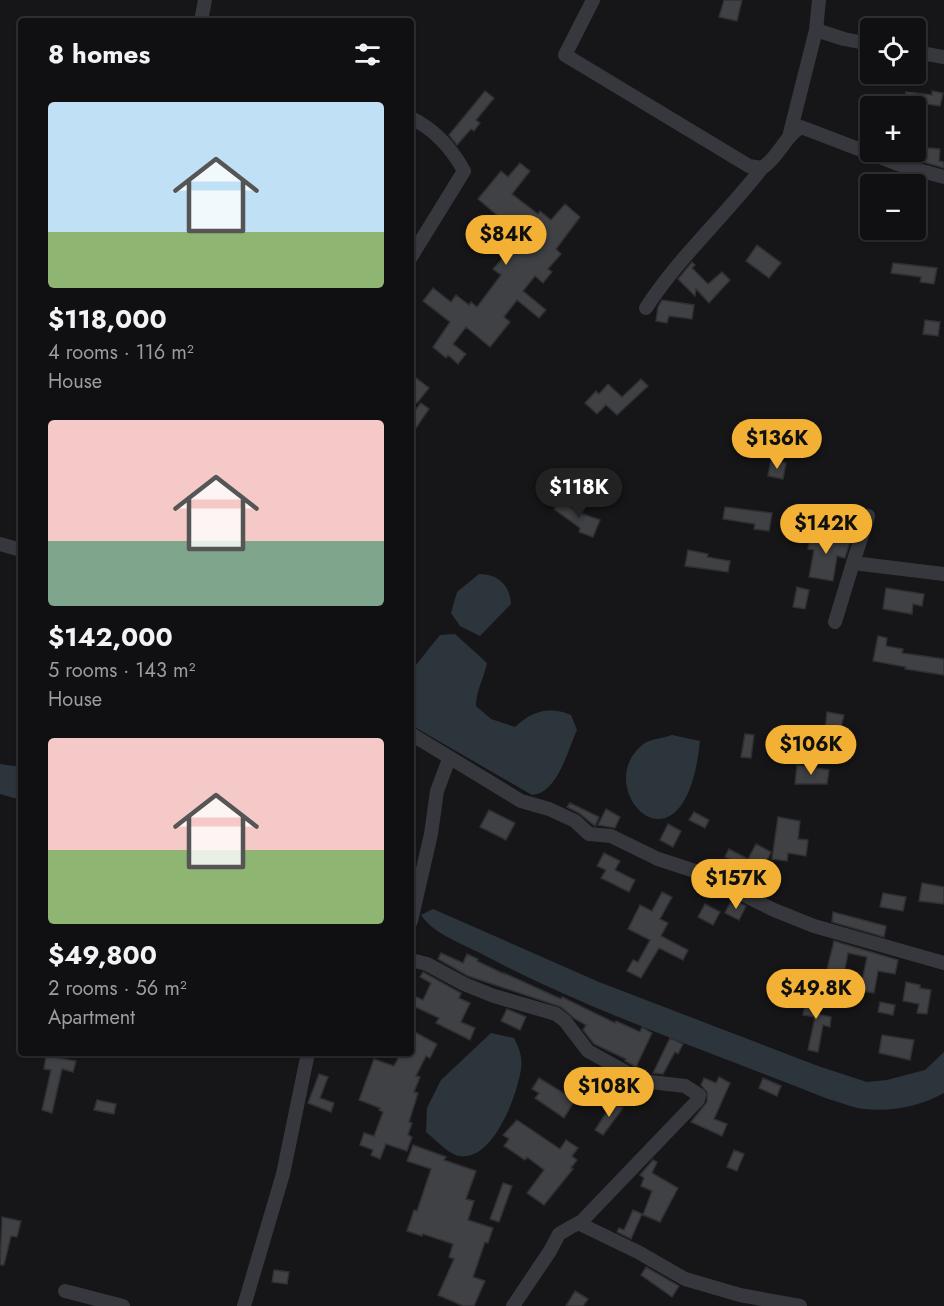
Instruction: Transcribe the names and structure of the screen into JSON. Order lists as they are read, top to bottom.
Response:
{
  "page": {
    "map_buttons": ["+", "−"],
    "heading": "8 homes",
    "list": [
      {
        "name": "$118,000",
        "note": "4 rooms · 116 m² · House"
      },
      {
        "name": "$142,000",
        "note": "5 rooms · 143 m² · House"
      },
      {
        "name": "$49,800",
        "note": "2 rooms · 56 m² · Apartment"
      }
    ],
    "price": [
      "$84K",
      "$136K",
      "$118K",
      "$142K",
      "$106K",
      "$157K",
      "$49.8K",
      "$108K"
    ]
  }
}
